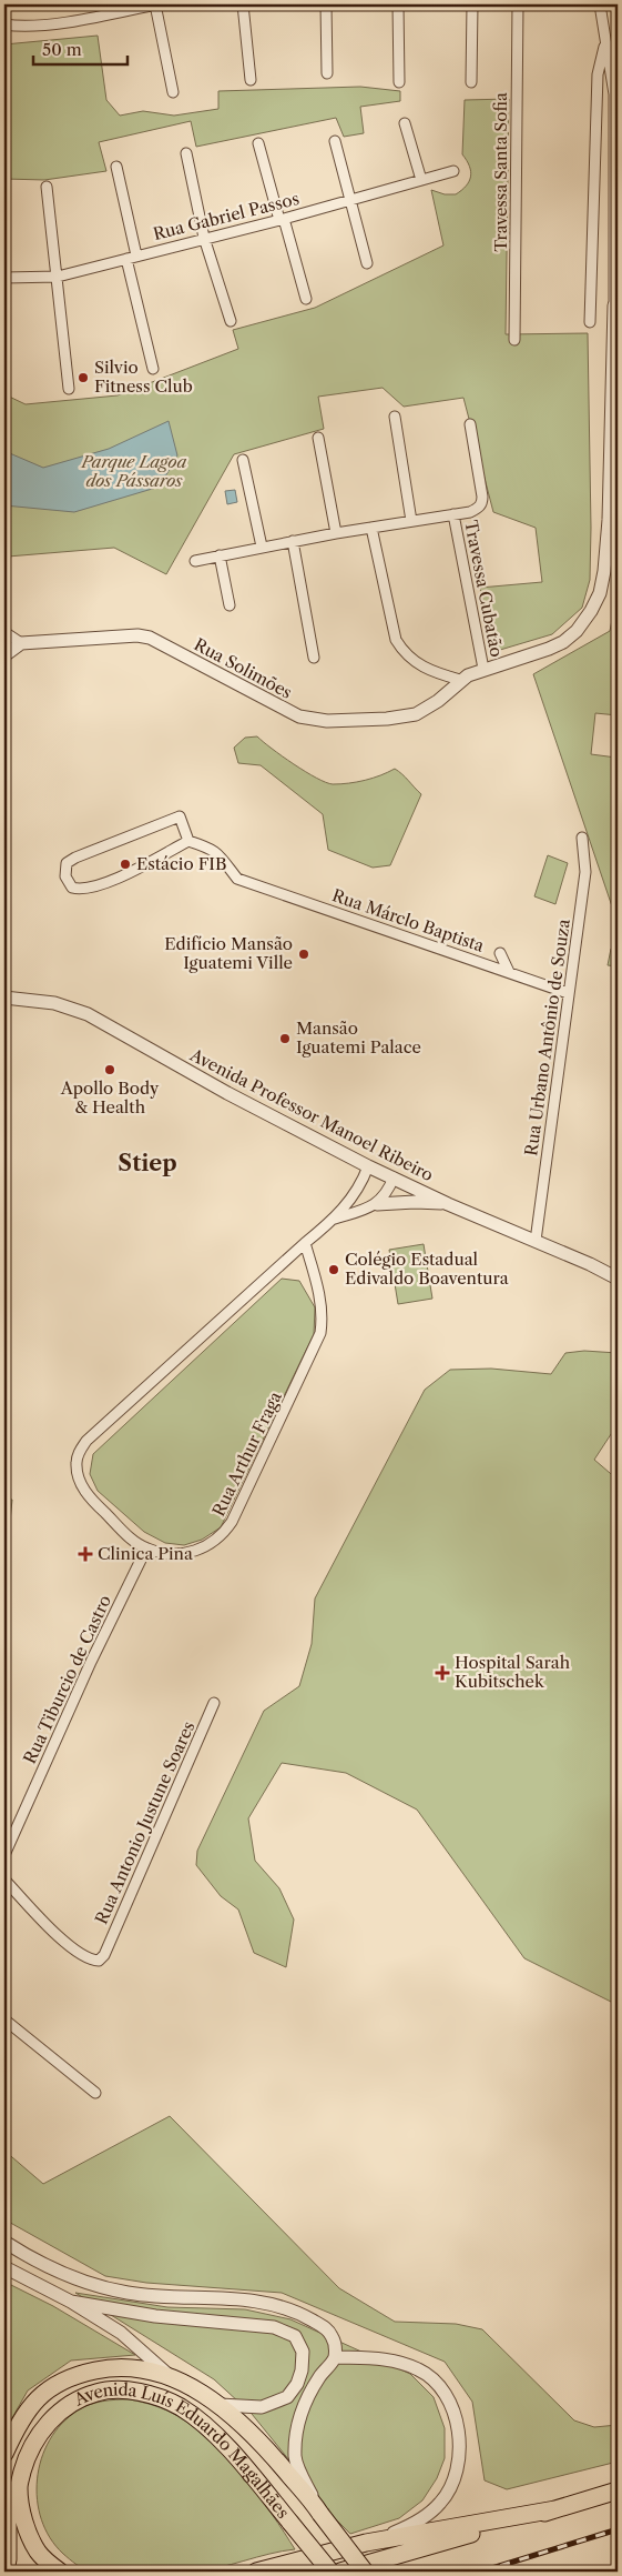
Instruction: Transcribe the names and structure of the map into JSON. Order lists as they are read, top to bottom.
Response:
{
  "streets": {
    "main road": ["Avenida Luís Eduardo Magalhães"],
    "street": [
      "Travessa Santa Sofia",
      "Rua Gabriel Passos",
      "Travessa Cubatão",
      "Rua Solimões",
      "Rua Márclo Baptista",
      "Rua Urbano Antônio de Souza",
      "Avenida Professor Manoel Ribeiro",
      "Rua Arthur Fraga",
      "Rua Tiburcio de Castro",
      "Rua Antonio Justune Soares"
    ]
  },
  "crossings": [
    ["Rua Márclo Baptista", "Rua Urbano Antônio de Souza"],
    ["Rua Urbano Antônio de Souza", "Avenida Professor Manoel Ribeiro"],
    ["Avenida Professor Manoel Ribeiro", "Rua Arthur Fraga"],
    ["Rua Arthur Fraga", "Rua Tiburcio de Castro"]
  ],
  "districts": ["Stiep"],
  "parks": ["Parque Lagoa dos Pássaros"],
  "places": {
    "other": [
      "Silvio Fitness Club",
      "Estácio FIB",
      "Edifício Mansão Iguatemi Ville",
      "Mansão Iguatemi Palace",
      "Apollo Body & Health",
      "Colégio Estadual Edivaldo Boaventura"
    ],
    "health": ["Clinica Pina", "Hospital Sarah Kubitschek"]
  },
  "scale_bar": "50 m"
}
